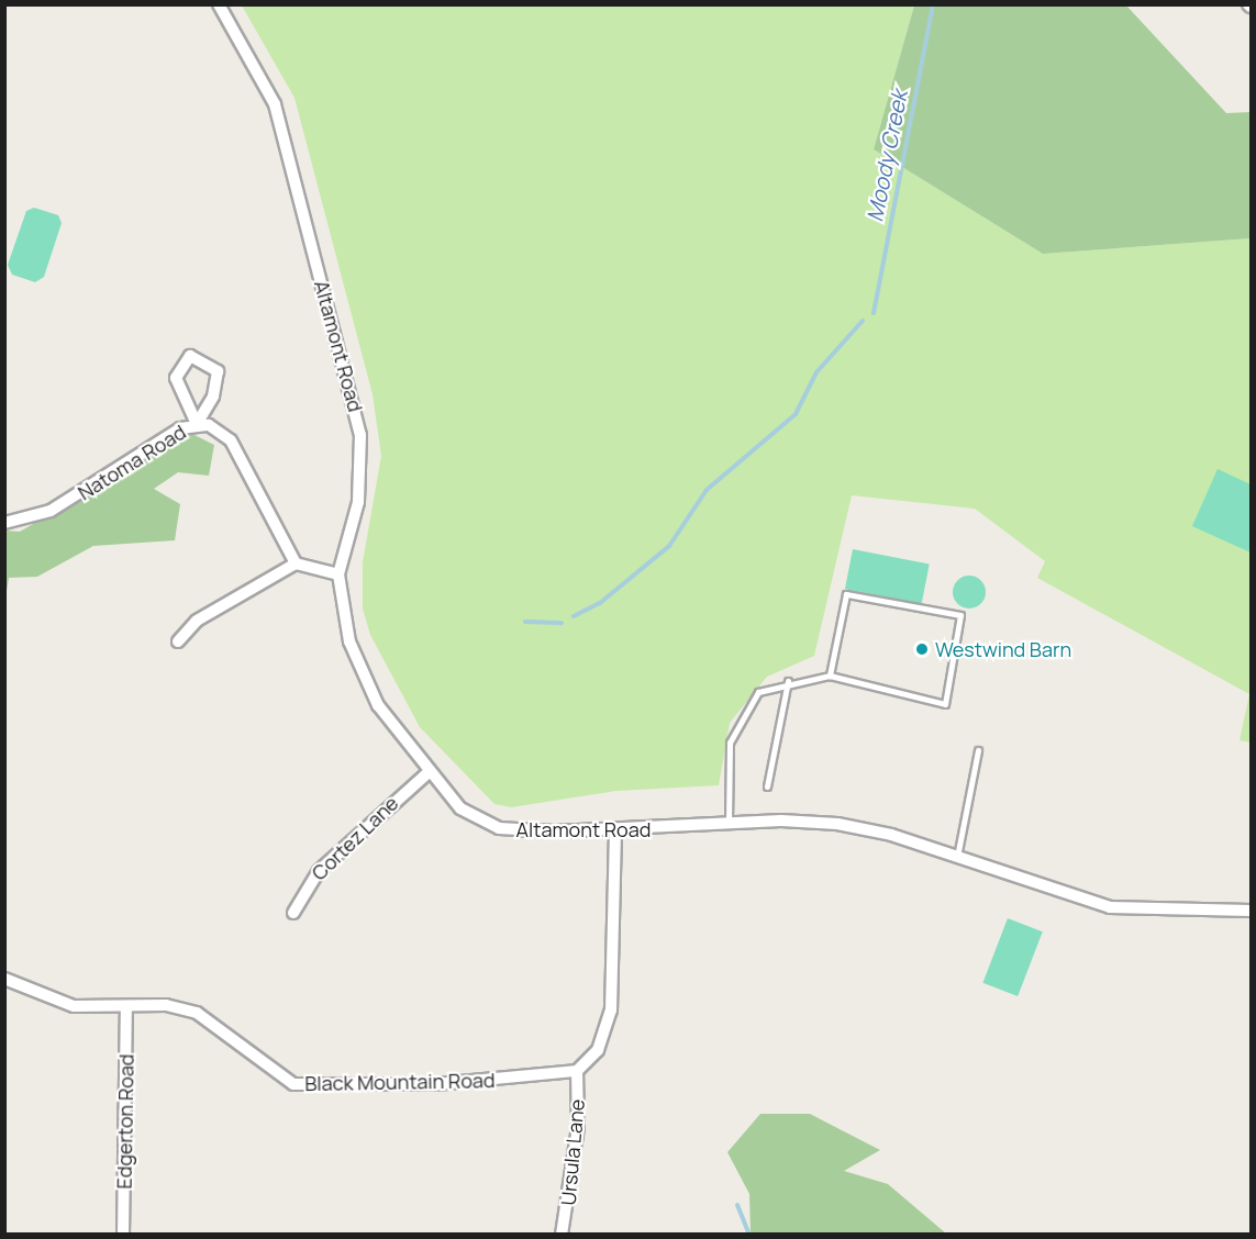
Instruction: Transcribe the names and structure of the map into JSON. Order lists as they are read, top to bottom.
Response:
{
  "streets": {
    "street": [
      "Altamont Road",
      "Natoma Road",
      "Cortez Lane",
      "Black Mountain Road",
      "Edgerton Road",
      "Ursula Lane"
    ]
  },
  "crossings": [
    ["Altamont Road", "Cortez Lane"],
    ["Black Mountain Road", "Edgerton Road"],
    ["Black Mountain Road", "Ursula Lane"]
  ],
  "water": ["Moody Creek"],
  "places": ["Westwind Barn"]
}
